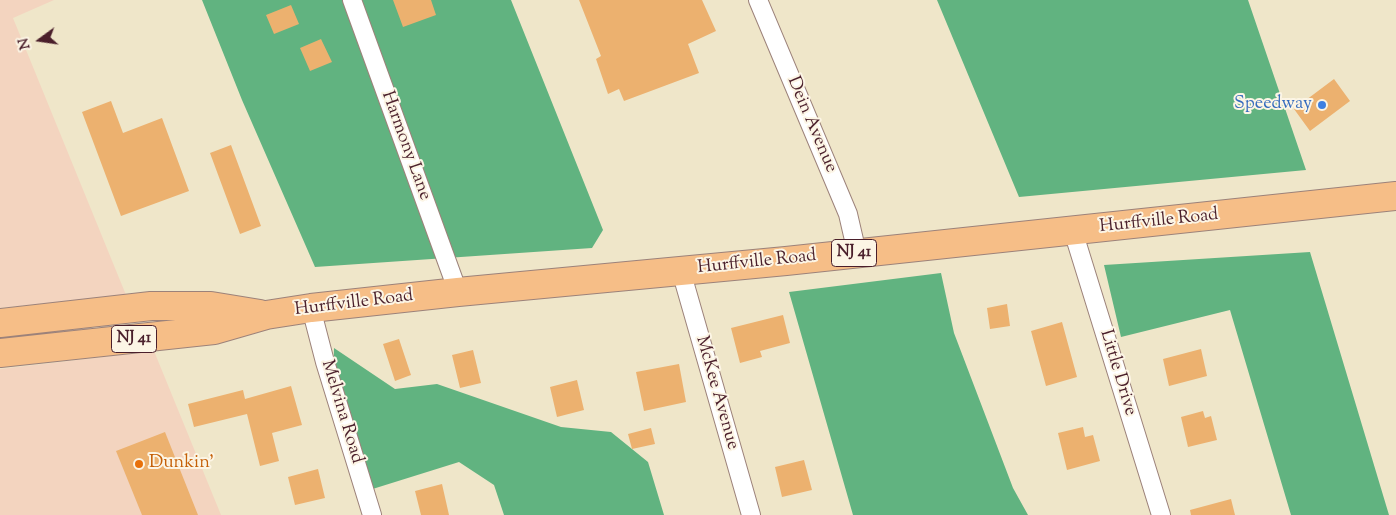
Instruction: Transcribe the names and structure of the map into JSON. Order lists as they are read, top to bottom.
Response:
{
  "streets": {
    "main road": ["Hurffville Road", "NJ 41"],
    "street": [
      "Dein Avenue",
      "Harmony Lane",
      "Little Drive",
      "McKee Avenue",
      "Melvina Road"
    ]
  },
  "crossings": [
    ["Dein Avenue", "Hurffville Road"],
    ["Harmony Lane", "Hurffville Road"],
    ["Hurffville Road", "Little Drive"],
    ["Hurffville Road", "McKee Avenue"],
    ["Hurffville Road", "Melvina Road"]
  ],
  "places": ["Speedway", "Dunkin'"],
  "north": "left"
}
